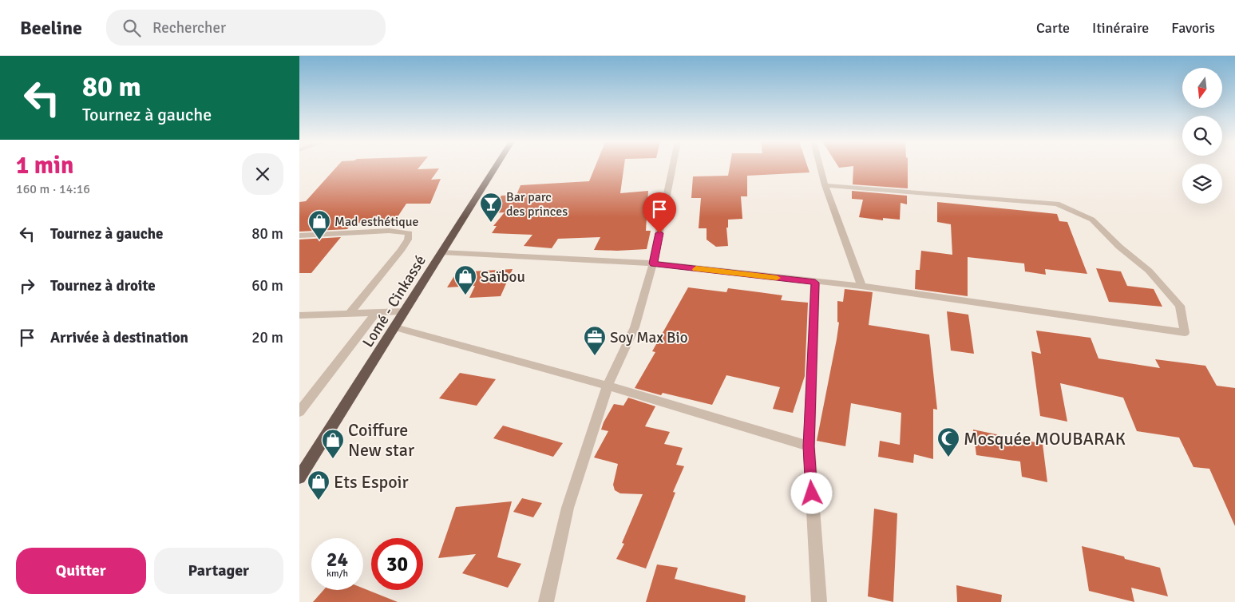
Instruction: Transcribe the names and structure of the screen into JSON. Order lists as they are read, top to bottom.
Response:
{
  "streets": {
    "highway": ["Lomé - Cinkassé"]
  },
  "places": {
    "bar": ["Bar parc des princes"],
    "shop": [
      "Mad esthétique",
      "Saïbou",
      "Coiffure New star",
      "Ets Espoir"
    ],
    "office": ["Soy Max Bio"],
    "mosque": ["Mosquée MOUBARAK"]
  },
  "north": "bottom",
  "page": {
    "header": "Beeline",
    "search": "Rechercher",
    "nav": ["Carte", "Itinéraire", "Favoris"],
    "turn": ["80 m", "Tournez à gauche"],
    "heading": ["1 min", "160 m · 14:16"],
    "list": [
      {
        "name": "Tournez à gauche",
        "value": "80 m"
      },
      {
        "name": "Tournez à droite",
        "value": "60 m"
      },
      {
        "name": "Arrivée à destination",
        "value": "20 m"
      }
    ],
    "speed": "24 km/h",
    "limit": "30",
    "buttons": ["Quitter", "Partager"]
  }
}
